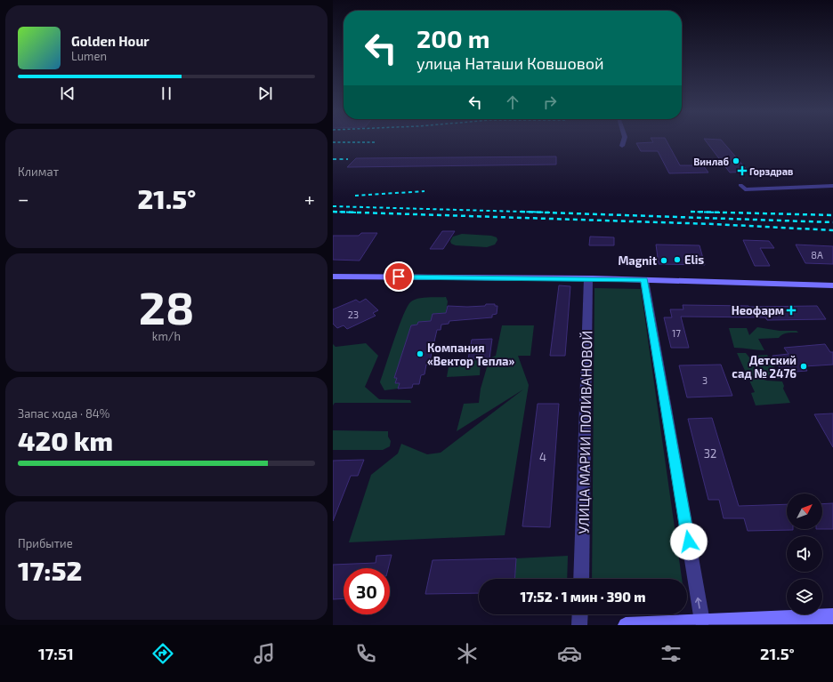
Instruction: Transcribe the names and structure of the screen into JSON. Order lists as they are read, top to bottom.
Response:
{
  "streets": {
    "street": ["УЛИЦА МАРИИ ПОЛИВАНОВОЙ"]
  },
  "places": {
    "other": [
      "Винлаб",
      "Elis",
      "Magnit",
      "Компания «Вектор Тепла»",
      "Детский сад № 2476"
    ],
    "health": ["Горздрав", "Неофарм"]
  },
  "house_numbers": [
    "8А",
    "23",
    "17",
    "3",
    "32",
    "4"
  ],
  "north": "top right",
  "page": {
    "turn": ["200 m", "улица Наташи Ковшовой"],
    "song": ["Golden Hour", "Lumen"],
    "tile": [
      "Климат",
      ["28", "km/h"],
      ["Запас хода · 84%", "420 km"],
      ["Прибытие", "17:52"]
    ],
    "heat": ["−", "21.5°", "+"],
    "limit": "30",
    "trip": "17:52 · 1 мин · 390 m",
    "tabs": ["17:51", "21.5°"]
  }
}
